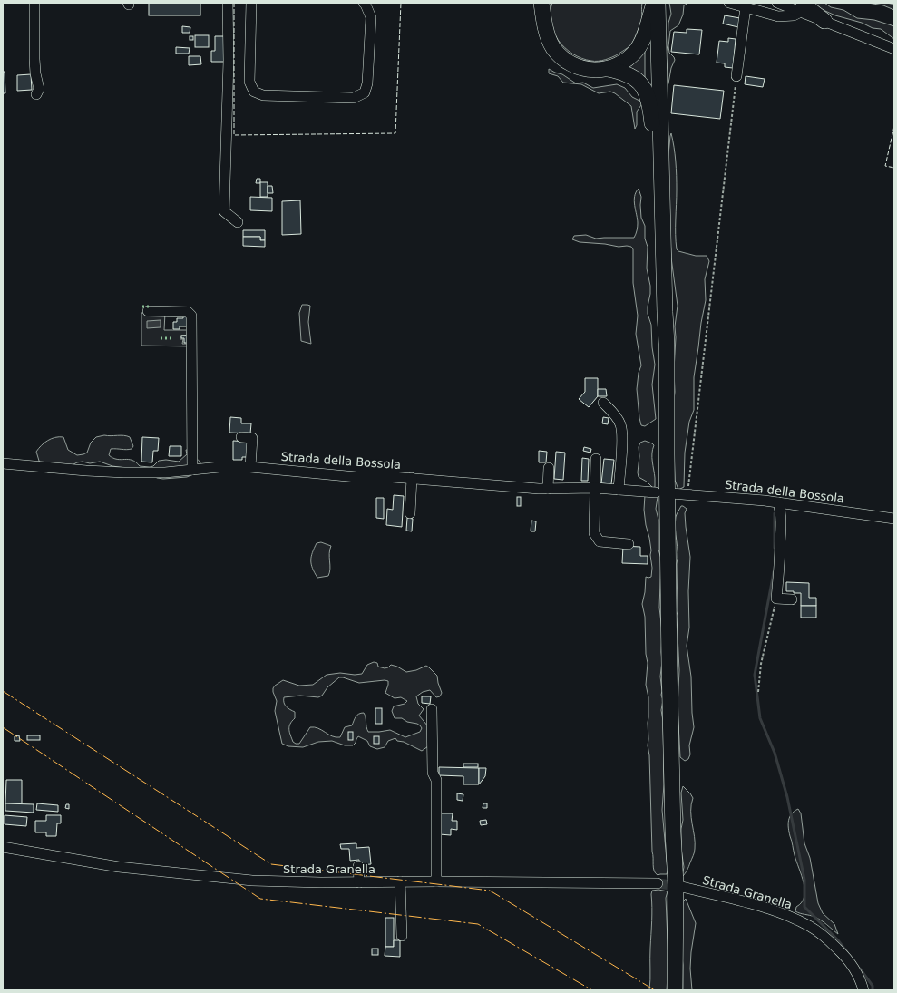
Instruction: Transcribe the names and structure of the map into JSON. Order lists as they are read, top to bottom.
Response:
{
  "streets": {
    "street": ["Strada della Bossola", "Strada Granella"]
  }
}
